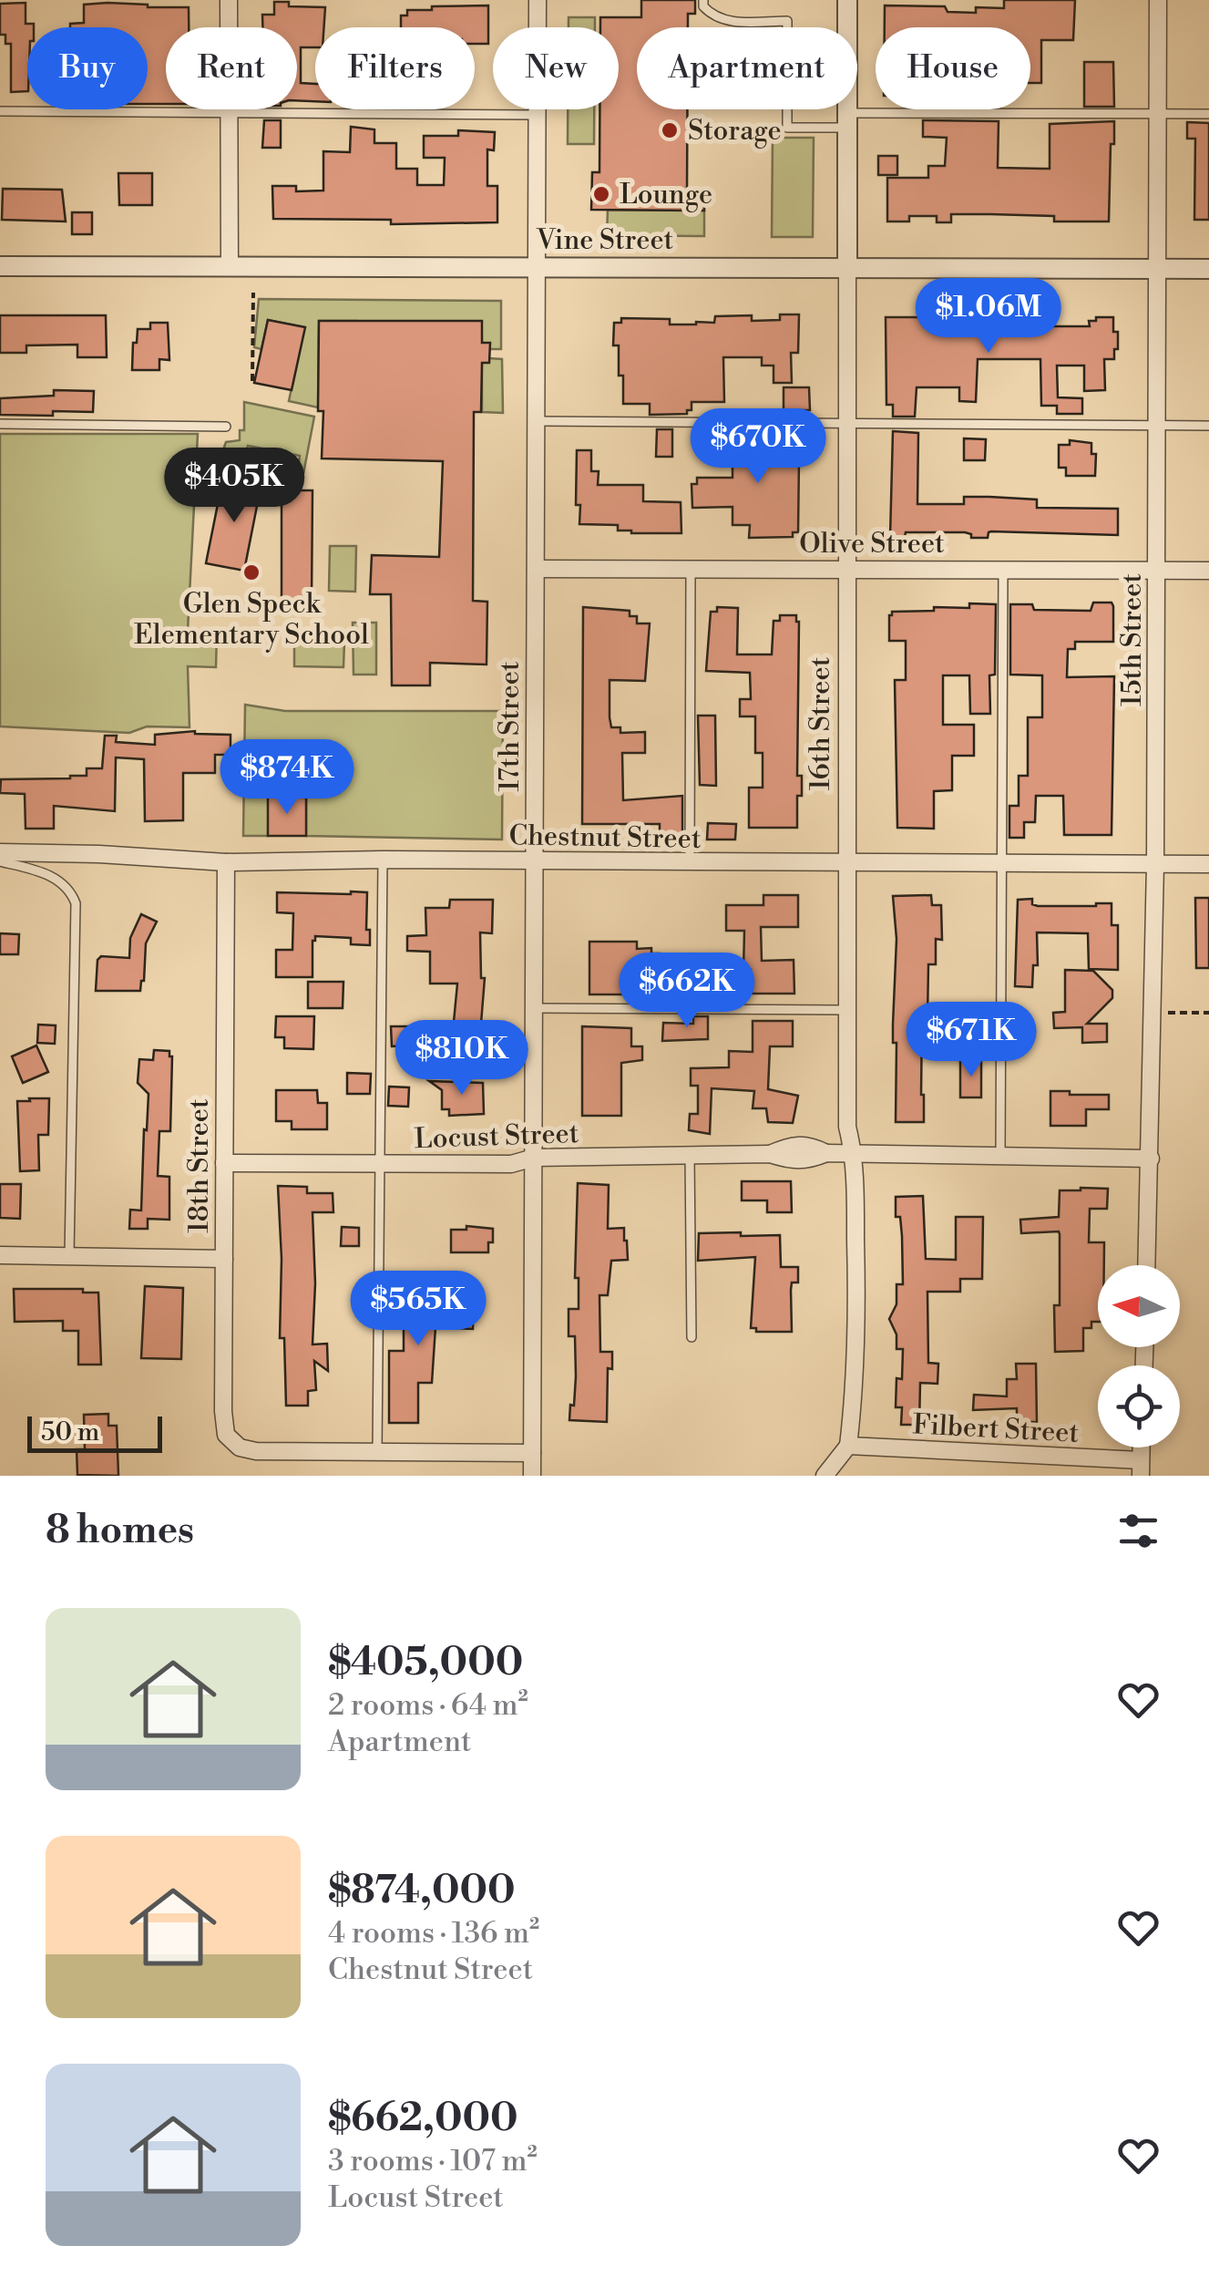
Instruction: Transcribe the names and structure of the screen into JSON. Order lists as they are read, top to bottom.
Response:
{
  "streets": {
    "street": [
      "Vine Street",
      "Olive Street",
      "15th Street",
      "16th Street",
      "17th Street",
      "Chestnut Street",
      "Locust Street",
      "18th Street",
      "Filbert Street"
    ]
  },
  "crossings": [
    ["Vine Street", "15th Street"],
    ["Vine Street", "16th Street"],
    ["Vine Street", "17th Street"],
    ["Olive Street", "15th Street"],
    ["Olive Street", "16th Street"],
    ["Olive Street", "17th Street"],
    ["15th Street", "Chestnut Street"],
    ["15th Street", "Locust Street"],
    ["16th Street", "Chestnut Street"],
    ["16th Street", "Locust Street"],
    ["16th Street", "Filbert Street"],
    ["17th Street", "Chestnut Street"],
    ["17th Street", "Locust Street"],
    ["Chestnut Street", "18th Street"],
    ["Locust Street", "18th Street"]
  ],
  "places": ["Storage", "Lounge", "Glen Speck Elementary School"],
  "scale_bar": "50 m",
  "north": "left",
  "page": {
    "chip": [
      "Buy",
      "Rent",
      "Filters",
      "New",
      "Apartment",
      "House"
    ],
    "price": [
      "$1.06M",
      "$670K",
      "$405K",
      "$874K",
      "$662K",
      "$671K",
      "$810K",
      "$565K"
    ],
    "scale": "50 m",
    "heading": "8 homes",
    "list": [
      {
        "name": "$405,000",
        "note": "2 rooms · 64 m² · Apartment"
      },
      {
        "name": "$874,000",
        "note": "4 rooms · 136 m² · Chestnut Street"
      },
      {
        "name": "$662,000",
        "note": "3 rooms · 107 m² · Locust Street"
      }
    ]
  }
}
